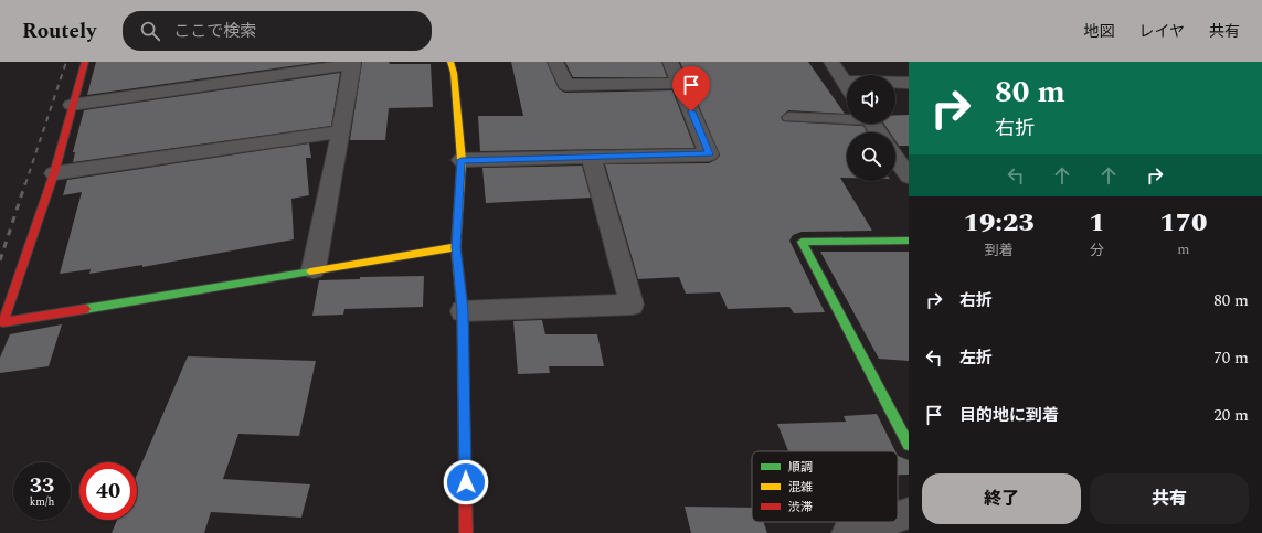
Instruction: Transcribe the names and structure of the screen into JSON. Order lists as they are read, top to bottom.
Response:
{
  "legend": ["順調", "混雑", "渋滞"],
  "page": {
    "header": "Routely",
    "search": "ここで検索",
    "nav": ["地図", "レイヤ", "共有"],
    "turn": ["80 m", "右折"],
    "eta": [
      "19:23",
      "到着",
      "1",
      "分",
      "170",
      "m"
    ],
    "list": [
      {
        "name": "右折",
        "value": "80 m"
      },
      {
        "name": "左折",
        "value": "70 m"
      },
      {
        "name": "目的地に到着",
        "value": "20 m"
      }
    ],
    "speed": "33 km/h",
    "limit": "40",
    "buttons": ["終了", "共有"]
  }
}
